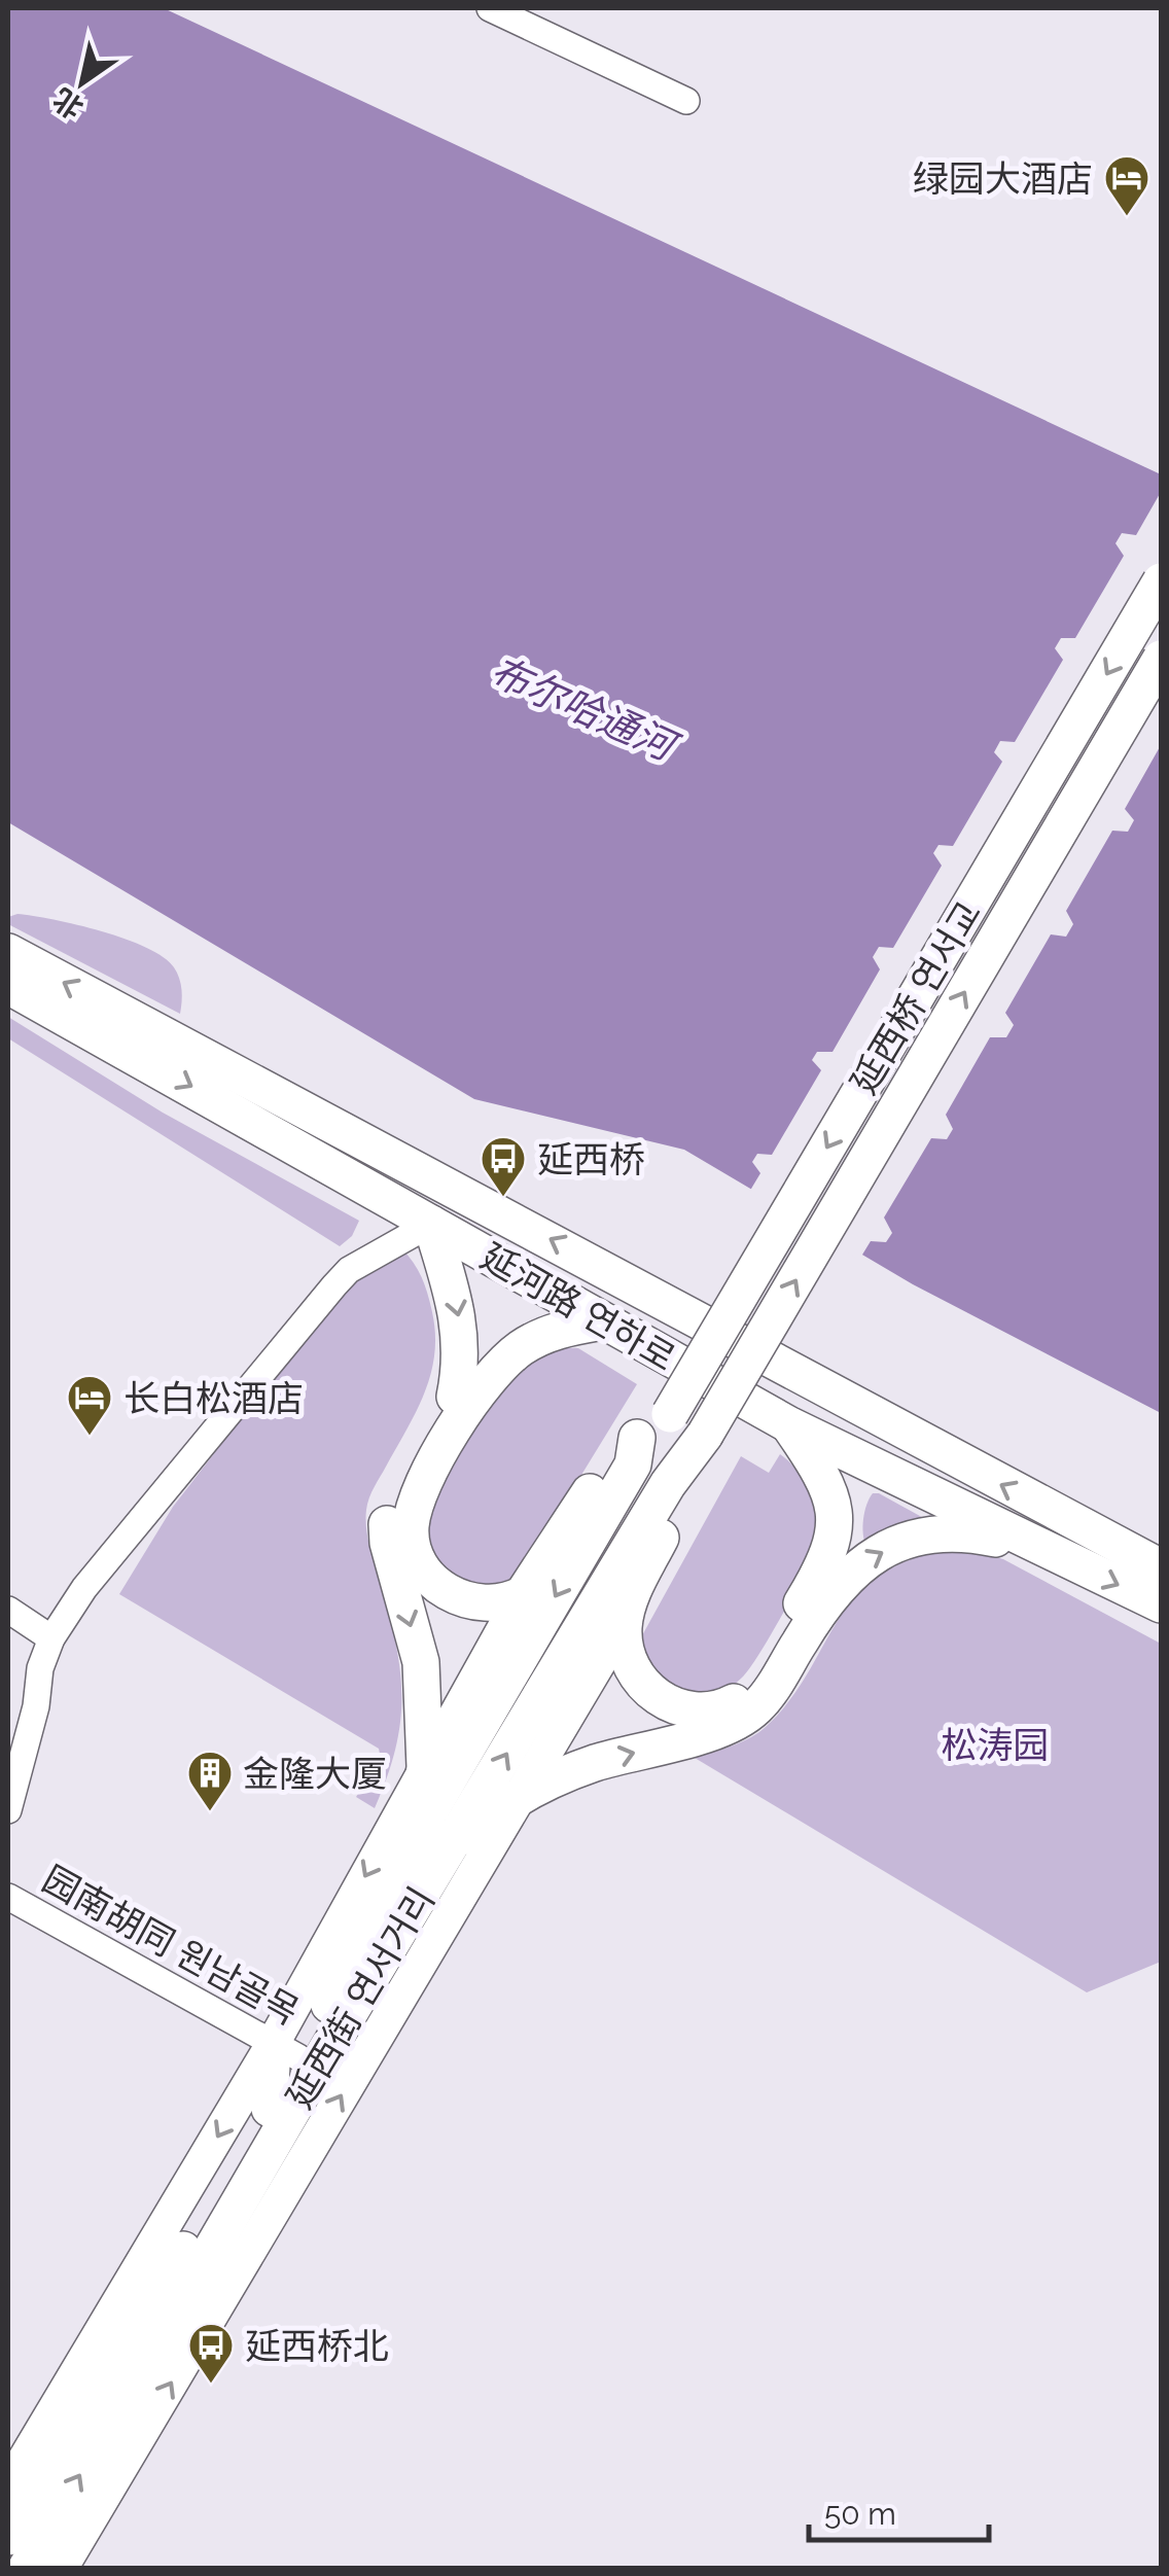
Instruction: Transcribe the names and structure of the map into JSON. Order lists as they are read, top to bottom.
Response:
{
  "streets": {
    "main road": ["延西桥 연서교", "延河路 연하로", "延西街 연서거리"],
    "street": ["园南胡同 원남골목"]
  },
  "crossings": [
    ["延西桥 연서교", "延西街 연서거리"],
    ["园南胡同 원남골목", "延西街 연서거리"]
  ],
  "water": ["布尔哈通河"],
  "parks": ["松涛园"],
  "places": {
    "hotel": ["绿园大酒店", "长白松酒店"],
    "bus stop": ["延西桥", "延西桥北"],
    "building": ["金隆大厦"]
  },
  "scale_bar": "50 m",
  "north": "bottom left"
}
